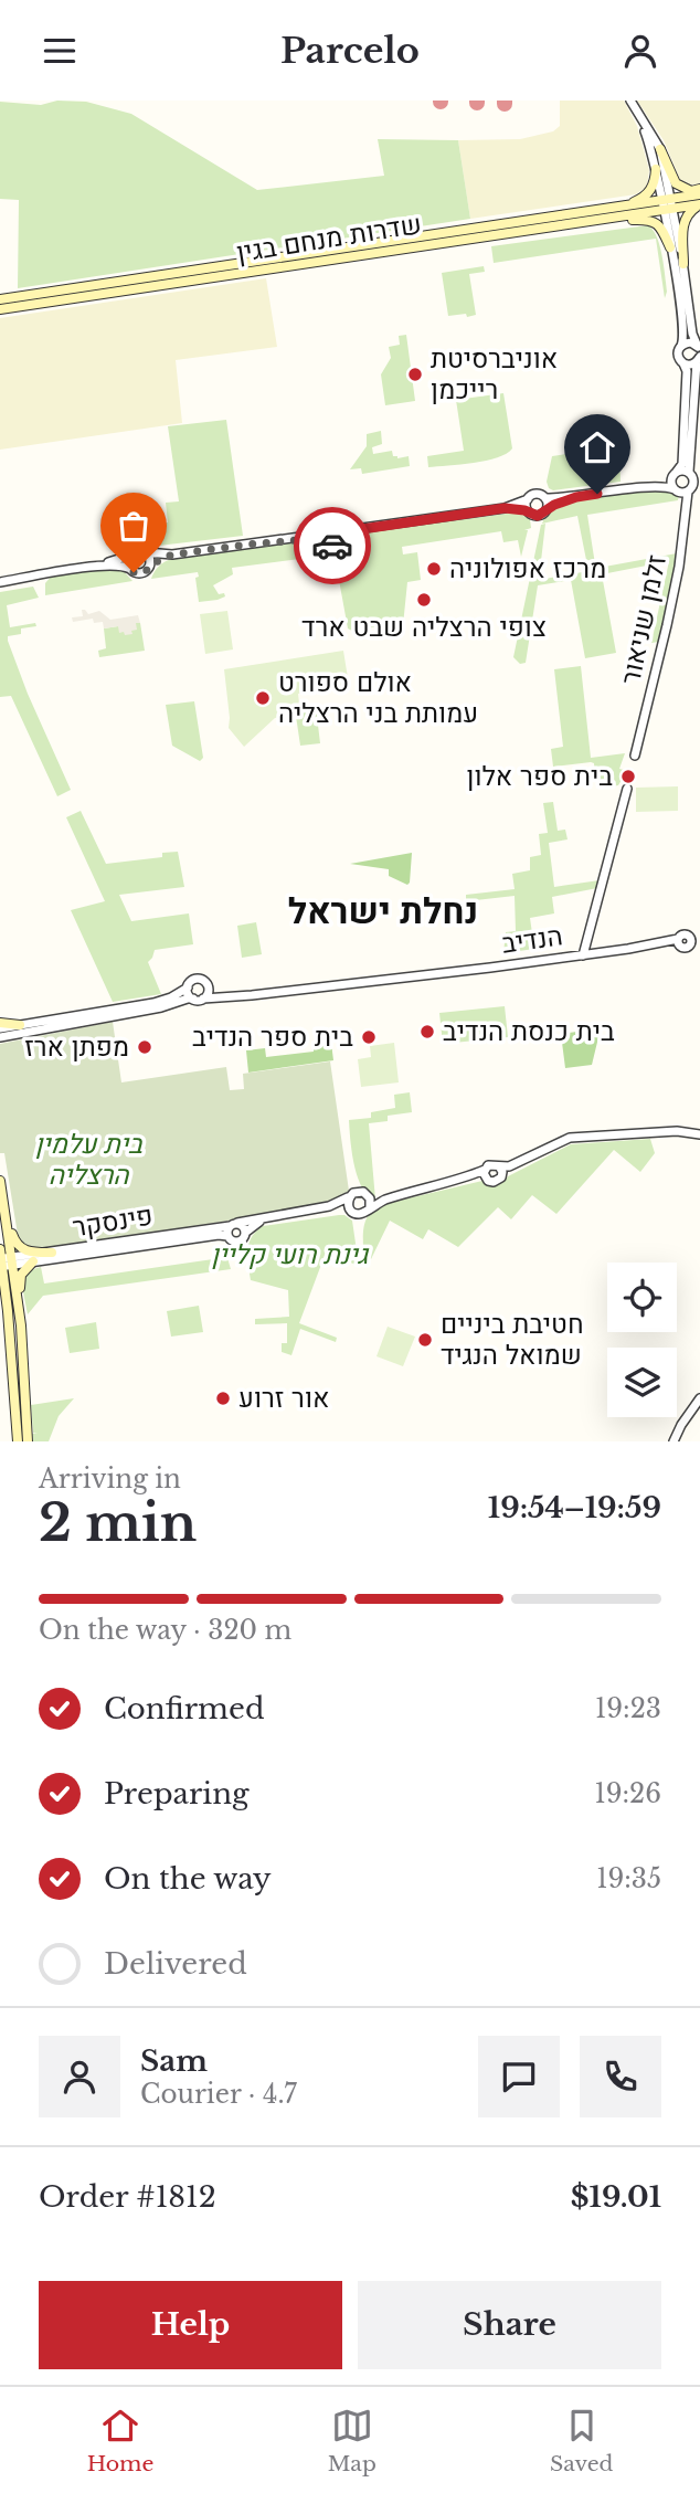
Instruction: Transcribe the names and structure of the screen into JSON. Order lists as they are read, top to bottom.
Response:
{
  "streets": {
    "main road": ["שדרות מנחם בגין"],
    "street": ["זלמן שניאור", "הנדיב", "פינסקר"]
  },
  "districts": ["נחלת ישראל"],
  "parks": ["בית עלמין הרצליה", "גינת רועי קליין"],
  "places": [
    "אוניברסיטת רייכמן",
    "מרכז אפולוניה",
    "צופי הרצליה שבט ארד",
    "אולם ספורט עמותת בני הרצליה",
    "בית ספר אלון",
    "בית כנסת הנדיב",
    "בית ספר הנדיב",
    "מפתן ארז",
    "חטיבת ביניים שמואל הנגיד",
    "אור זרוע"
  ],
  "page": {
    "header": "Parcelo",
    "heading": ["2 min", "Arriving in", "19:54–19:59"],
    "panel": [
      "Sam",
      "Courier · 4.7",
      "Order #1812",
      "$19.01"
    ],
    "bar": "On the way · 320 m",
    "list": [
      ["Confirmed", "19:23"],
      ["Preparing", "19:26"],
      ["On the way", "19:35"],
      "Delivered"
    ],
    "buttons": ["Help", "Share"],
    "tabs": ["Home", "Map", "Saved"]
  }
}
